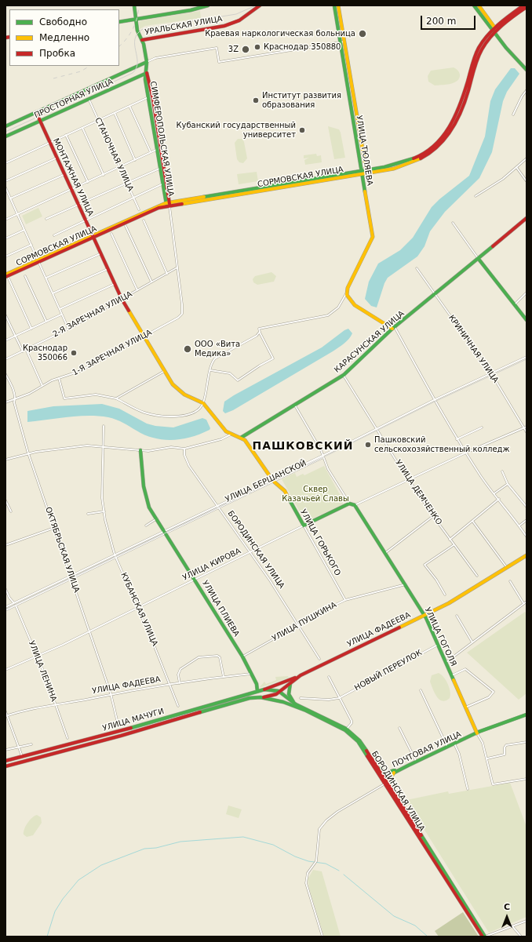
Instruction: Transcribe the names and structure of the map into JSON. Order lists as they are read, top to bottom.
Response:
{
  "streets": {
    "main road": [
      "УРАЛЬСКАЯ УЛИЦА",
      "ПРОСТОРНАЯ УЛИЦА",
      "СИМФЕРОПОЛЬСКАЯ УЛИЦА",
      "УЛИЦА ТЮЛЯЕВА",
      "МОНТАЖНАЯ УЛИЦА",
      "СОРМОВСКАЯ УЛИЦА",
      "КАРАСУНСКАЯ УЛИЦА",
      "УЛИЦА ГОРЬКОГО",
      "БОРОДИНСКАЯ УЛИЦА",
      "УЛИЦА КИРОВА",
      "УЛИЦА ПЛИЕВА",
      "УЛИЦА ФАДЕЕВА",
      "УЛИЦА ГОГОЛЯ",
      "УЛИЦА МАЧУГИ",
      "ПОЧТОВАЯ УЛИЦА"
    ],
    "street": [
      "СТАНОЧНАЯ УЛИЦА",
      "2-Я ЗАРЕЧНАЯ УЛИЦА",
      "КРИНИЧНАЯ УЛИЦА",
      "1-Я ЗАРЕЧНАЯ УЛИЦА",
      "УЛИЦА БЕРШАНСКОЙ",
      "УЛИЦА ДЕМЧЕНКО",
      "ОКТЯБРЬСКАЯ УЛИЦА",
      "КУБАНСКАЯ УЛИЦА",
      "УЛИЦА ПУШКИНА",
      "НОВЫЙ ПЕРЕУЛОК",
      "УЛИЦА ЛЕНИНА"
    ]
  },
  "crossings": [
    ["УРАЛЬСКАЯ УЛИЦА", "СИМФЕРОПОЛЬСКАЯ УЛИЦА"],
    ["ПРОСТОРНАЯ УЛИЦА", "СИМФЕРОПОЛЬСКАЯ УЛИЦА"],
    ["ПРОСТОРНАЯ УЛИЦА", "СТАНОЧНАЯ УЛИЦА"],
    ["ПРОСТОРНАЯ УЛИЦА", "МОНТАЖНАЯ УЛИЦА"],
    ["СИМФЕРОПОЛЬСКАЯ УЛИЦА", "СОРМОВСКАЯ УЛИЦА"],
    ["СИМФЕРОПОЛЬСКАЯ УЛИЦА", "2-Я ЗАРЕЧНАЯ УЛИЦА"],
    ["СИМФЕРОПОЛЬСКАЯ УЛИЦА", "1-Я ЗАРЕЧНАЯ УЛИЦА"],
    ["УЛИЦА ТЮЛЯЕВА", "СОРМОВСКАЯ УЛИЦА"],
    ["МОНТАЖНАЯ УЛИЦА", "СОРМОВСКАЯ УЛИЦА"],
    ["МОНТАЖНАЯ УЛИЦА", "2-Я ЗАРЕЧНАЯ УЛИЦА"],
    ["КАРАСУНСКАЯ УЛИЦА", "КРИНИЧНАЯ УЛИЦА"],
    ["КАРАСУНСКАЯ УЛИЦА", "УЛИЦА ДЕМЧЕНКО"],
    ["КАРАСУНСКАЯ УЛИЦА", "УЛИЦА ГОРЬКОГО"],
    ["КРИНИЧНАЯ УЛИЦА", "УЛИЦА БЕРШАНСКОЙ"],
    ["1-Я ЗАРЕЧНАЯ УЛИЦА", "ОКТЯБРЬСКАЯ УЛИЦА"],
    ["УЛИЦА БЕРШАНСКОЙ", "УЛИЦА ДЕМЧЕНКО"],
    ["УЛИЦА БЕРШАНСКОЙ", "УЛИЦА ГОРЬКОГО"],
    ["УЛИЦА БЕРШАНСКОЙ", "ОКТЯБРЬСКАЯ УЛИЦА"],
    ["УЛИЦА БЕРШАНСКОЙ", "БОРОДИНСКАЯ УЛИЦА"],
    ["УЛИЦА БЕРШАНСКОЙ", "УЛИЦА ПЛИЕВА"],
    ["УЛИЦА БЕРШАНСКОЙ", "КУБАНСКАЯ УЛИЦА"],
    ["УЛИЦА БЕРШАНСКОЙ", "УЛИЦА ЛЕНИНА"],
    ["УЛИЦА ГОРЬКОГО", "УЛИЦА КИРОВА"],
    ["УЛИЦА ГОРЬКОГО", "УЛИЦА ПУШКИНА"],
    ["ОКТЯБРЬСКАЯ УЛИЦА", "УЛИЦА КИРОВА"],
    ["ОКТЯБРЬСКАЯ УЛИЦА", "УЛИЦА ФАДЕЕВА"],
    ["БОРОДИНСКАЯ УЛИЦА", "УЛИЦА КИРОВА"],
    ["БОРОДИНСКАЯ УЛИЦА", "УЛИЦА ПУШКИНА"],
    ["БОРОДИНСКАЯ УЛИЦА", "УЛИЦА МАЧУГИ"],
    ["БОРОДИНСКАЯ УЛИЦА", "ПОЧТОВАЯ УЛИЦА"],
    ["УЛИЦА КИРОВА", "УЛИЦА ПЛИЕВА"],
    ["УЛИЦА КИРОВА", "КУБАНСКАЯ УЛИЦА"],
    ["УЛИЦА КИРОВА", "УЛИЦА ЛЕНИНА"],
    ["УЛИЦА ПЛИЕВА", "УЛИЦА ПУШКИНА"],
    ["УЛИЦА ПЛИЕВА", "УЛИЦА ФАДЕЕВА"],
    ["УЛИЦА ПЛИЕВА", "УЛИЦА МАЧУГИ"],
    ["КУБАНСКАЯ УЛИЦА", "УЛИЦА ФАДЕЕВА"],
    ["УЛИЦА ПУШКИНА", "УЛИЦА ГОГОЛЯ"],
    ["УЛИЦА ФАДЕЕВА", "УЛИЦА ГОГОЛЯ"],
    ["УЛИЦА ФАДЕЕВА", "УЛИЦА ЛЕНИНА"],
    ["УЛИЦА ГОГОЛЯ", "НОВЫЙ ПЕРЕУЛОК"],
    ["УЛИЦА ГОГОЛЯ", "ПОЧТОВАЯ УЛИЦА"]
  ],
  "districts": ["ПАШКОВСКИЙ"],
  "parks": ["Сквер Казачьей Славы"],
  "places": [
    "Краевая наркологическая больница",
    "Краснодар 350880",
    "3Z",
    "Институт развития образования",
    "Кубанский государственный университет",
    "ООО «Вита Медика»",
    "Краснодар 350066",
    "Пашковский сельскохозяйственный колледж"
  ],
  "legend": ["Свободно", "Медленно", "Пробка"],
  "scale_bar": "200 m",
  "north": "top"
}
